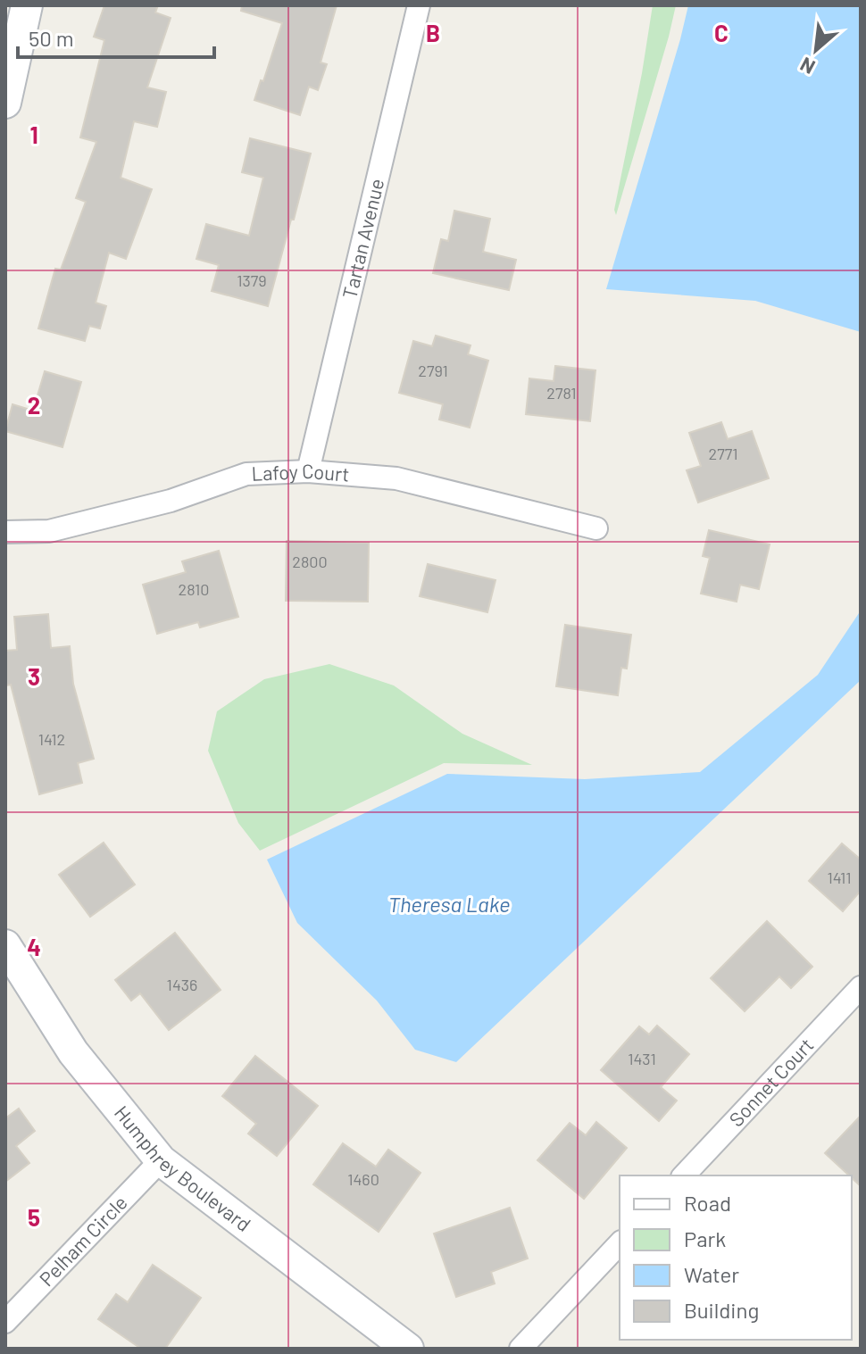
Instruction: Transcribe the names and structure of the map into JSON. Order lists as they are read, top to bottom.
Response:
{
  "streets": {
    "street": [
      "Tartan Avenue",
      "Lafoy Court",
      "Sonnet Court",
      "Humphrey Boulevard",
      "Pelham Circle"
    ]
  },
  "crossings": [
    ["Tartan Avenue", "Lafoy Court"],
    ["Humphrey Boulevard", "Pelham Circle"]
  ],
  "water": ["Theresa Lake"],
  "house_numbers": [
    "1379",
    "2791",
    "2781",
    "2771",
    "2800",
    "2810",
    "1412",
    "1411",
    "1436",
    "1431",
    "1460"
  ],
  "legend": [
    "Road",
    "Park",
    "Water",
    "Building"
  ],
  "scale_bar": "50 m",
  "north": "bottom left",
  "grid": {
    "columns": ["B", "C"],
    "rows": [
      "1",
      "2",
      "3",
      "4",
      "5"
    ]
  }
}
